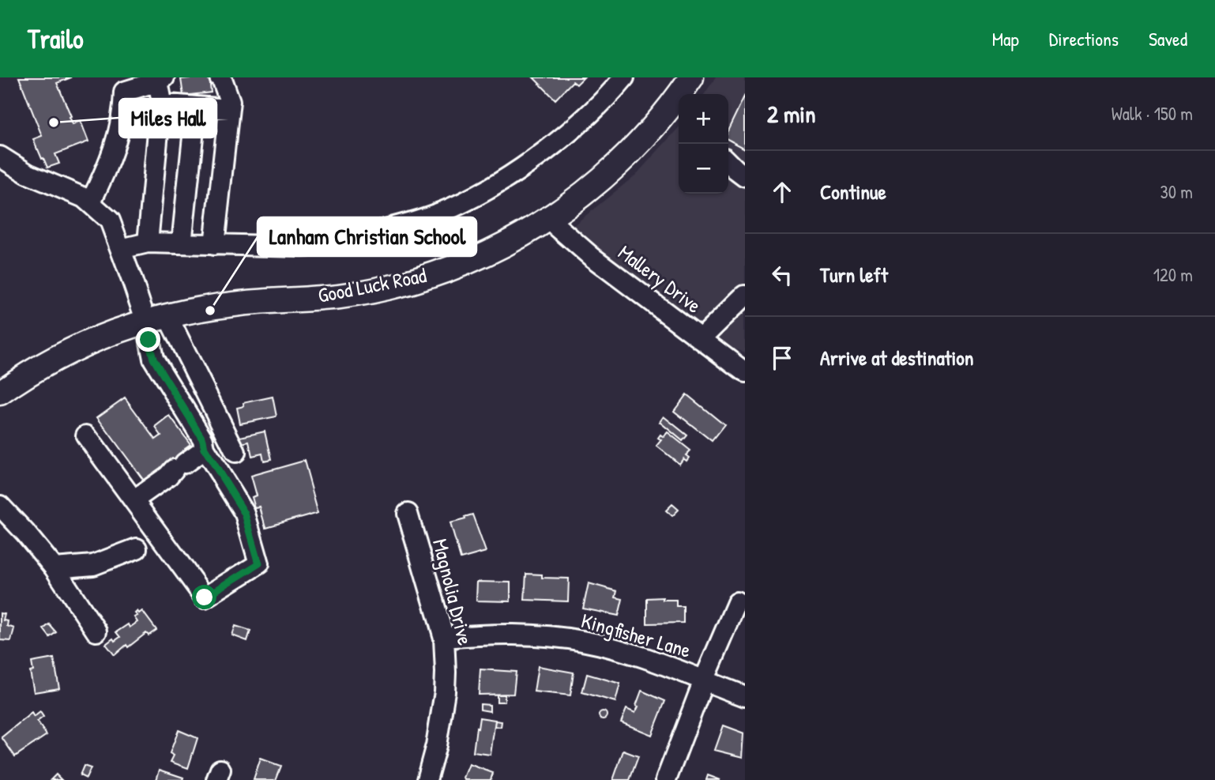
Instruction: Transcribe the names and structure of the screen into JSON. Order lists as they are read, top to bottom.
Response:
{
  "streets": {
    "main road": ["Good Luck Road"],
    "street": ["Mallery Drive", "Magnolia Drive", "Kingfisher Lane"]
  },
  "crossings": [
    ["Mallery Drive", "Good Luck Road"],
    ["Magnolia Drive", "Kingfisher Lane"]
  ],
  "places": ["Miles Hall", "Lanham Christian School"],
  "page": {
    "header": "Trailo",
    "nav": ["Map", "Directions", "Saved"],
    "heading": ["2 min", "Walk · 150 m"],
    "map_buttons": ["+", "−"],
    "list": [
      ["Continue", "30 m"],
      ["Turn left", "120 m"],
      "Arrive at destination"
    ]
  }
}
